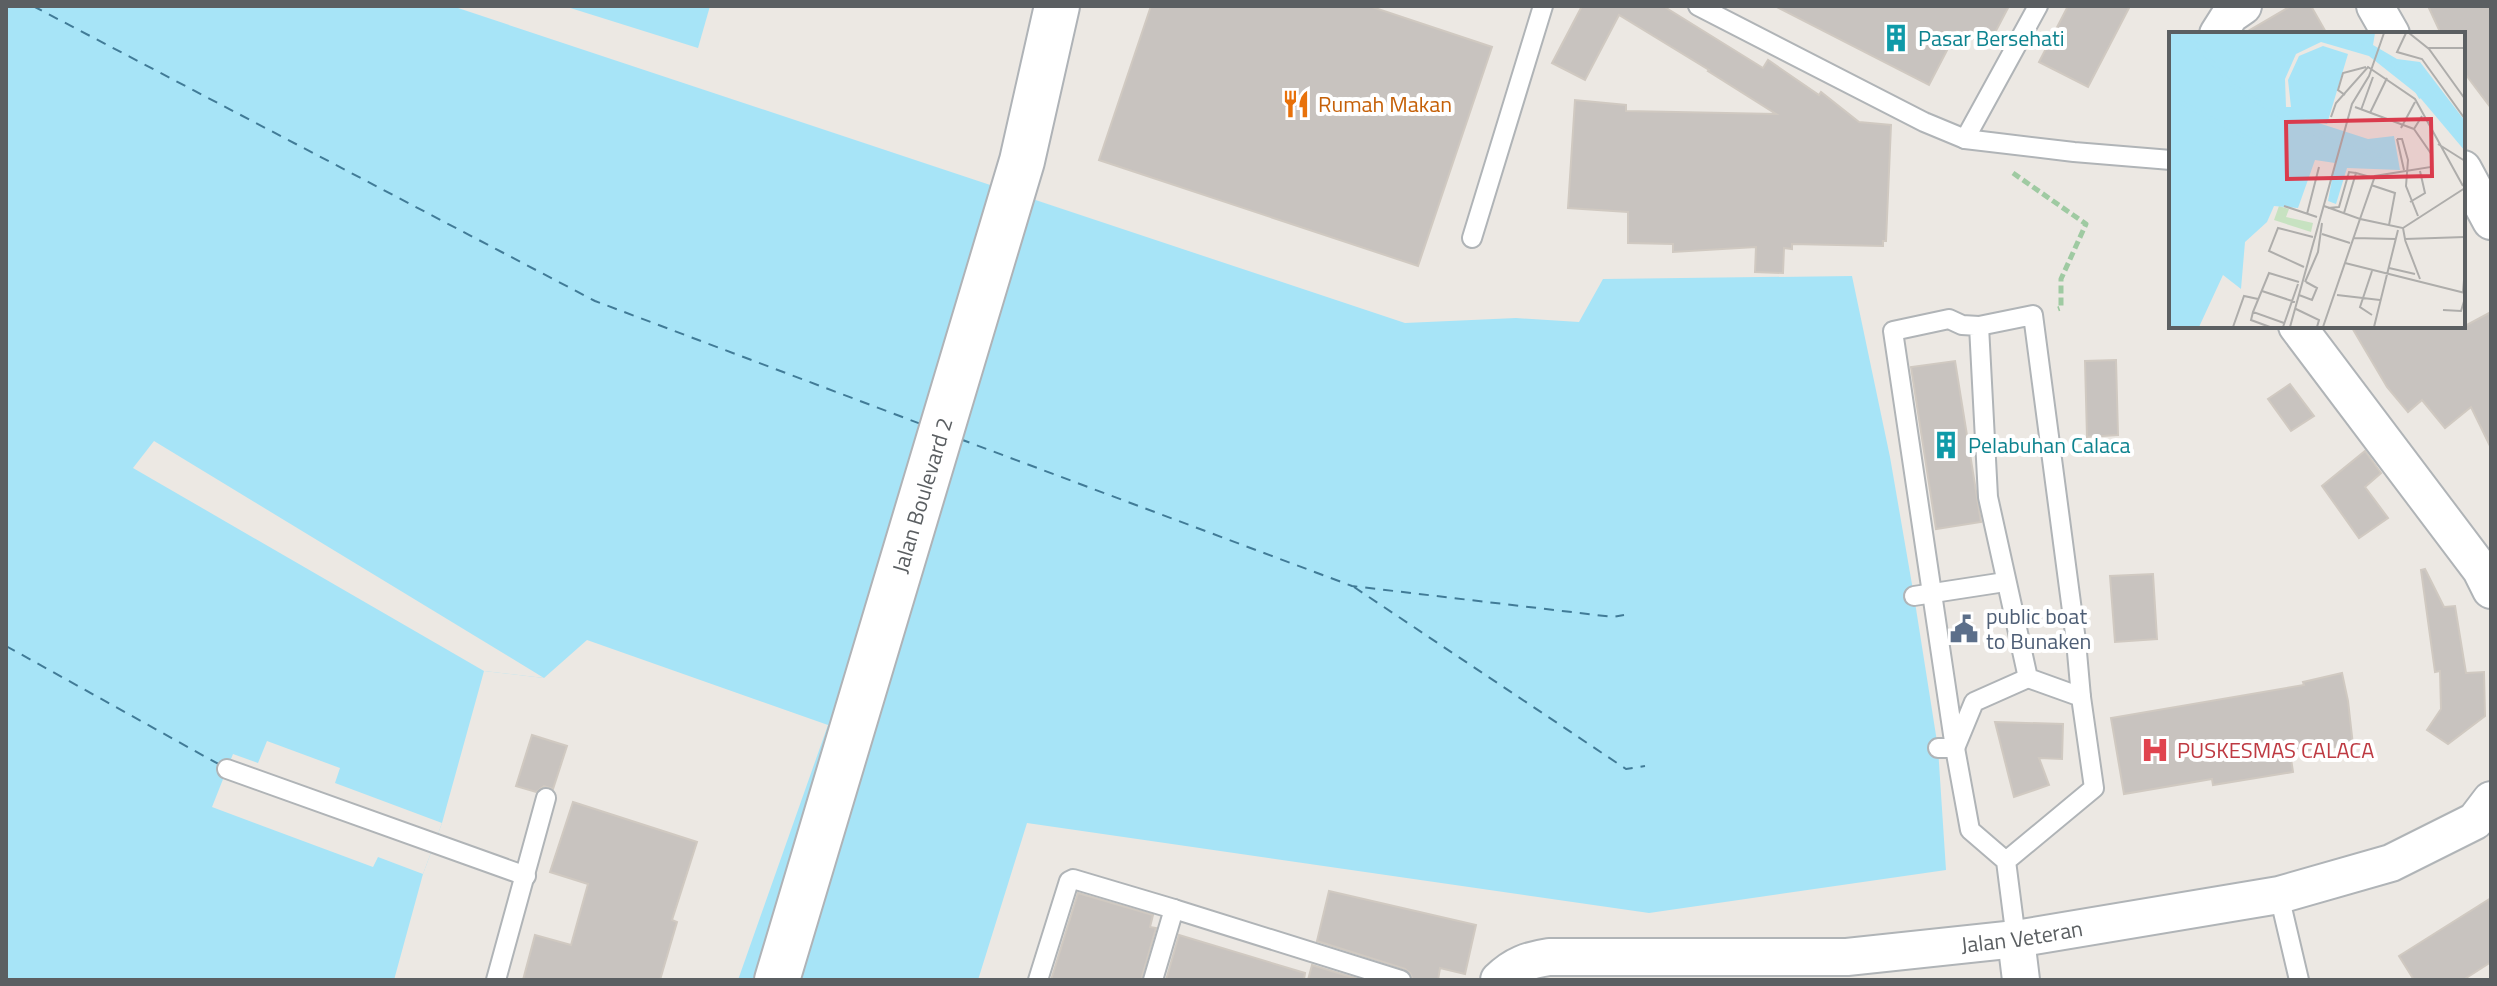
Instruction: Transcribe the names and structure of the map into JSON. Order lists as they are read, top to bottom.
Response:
{
  "streets": {
    "main road": ["Jalan Boulevard 2"],
    "street": ["Jalan Veteran"]
  },
  "places": {
    "building": ["Pasar Bersehati", "Pelabuhan Calaca"],
    "restaurant": ["Rumah Makan"],
    "public building": ["public boat to Bunaken"],
    "hospital": ["PUSKESMAS CALACA"]
  }
}
